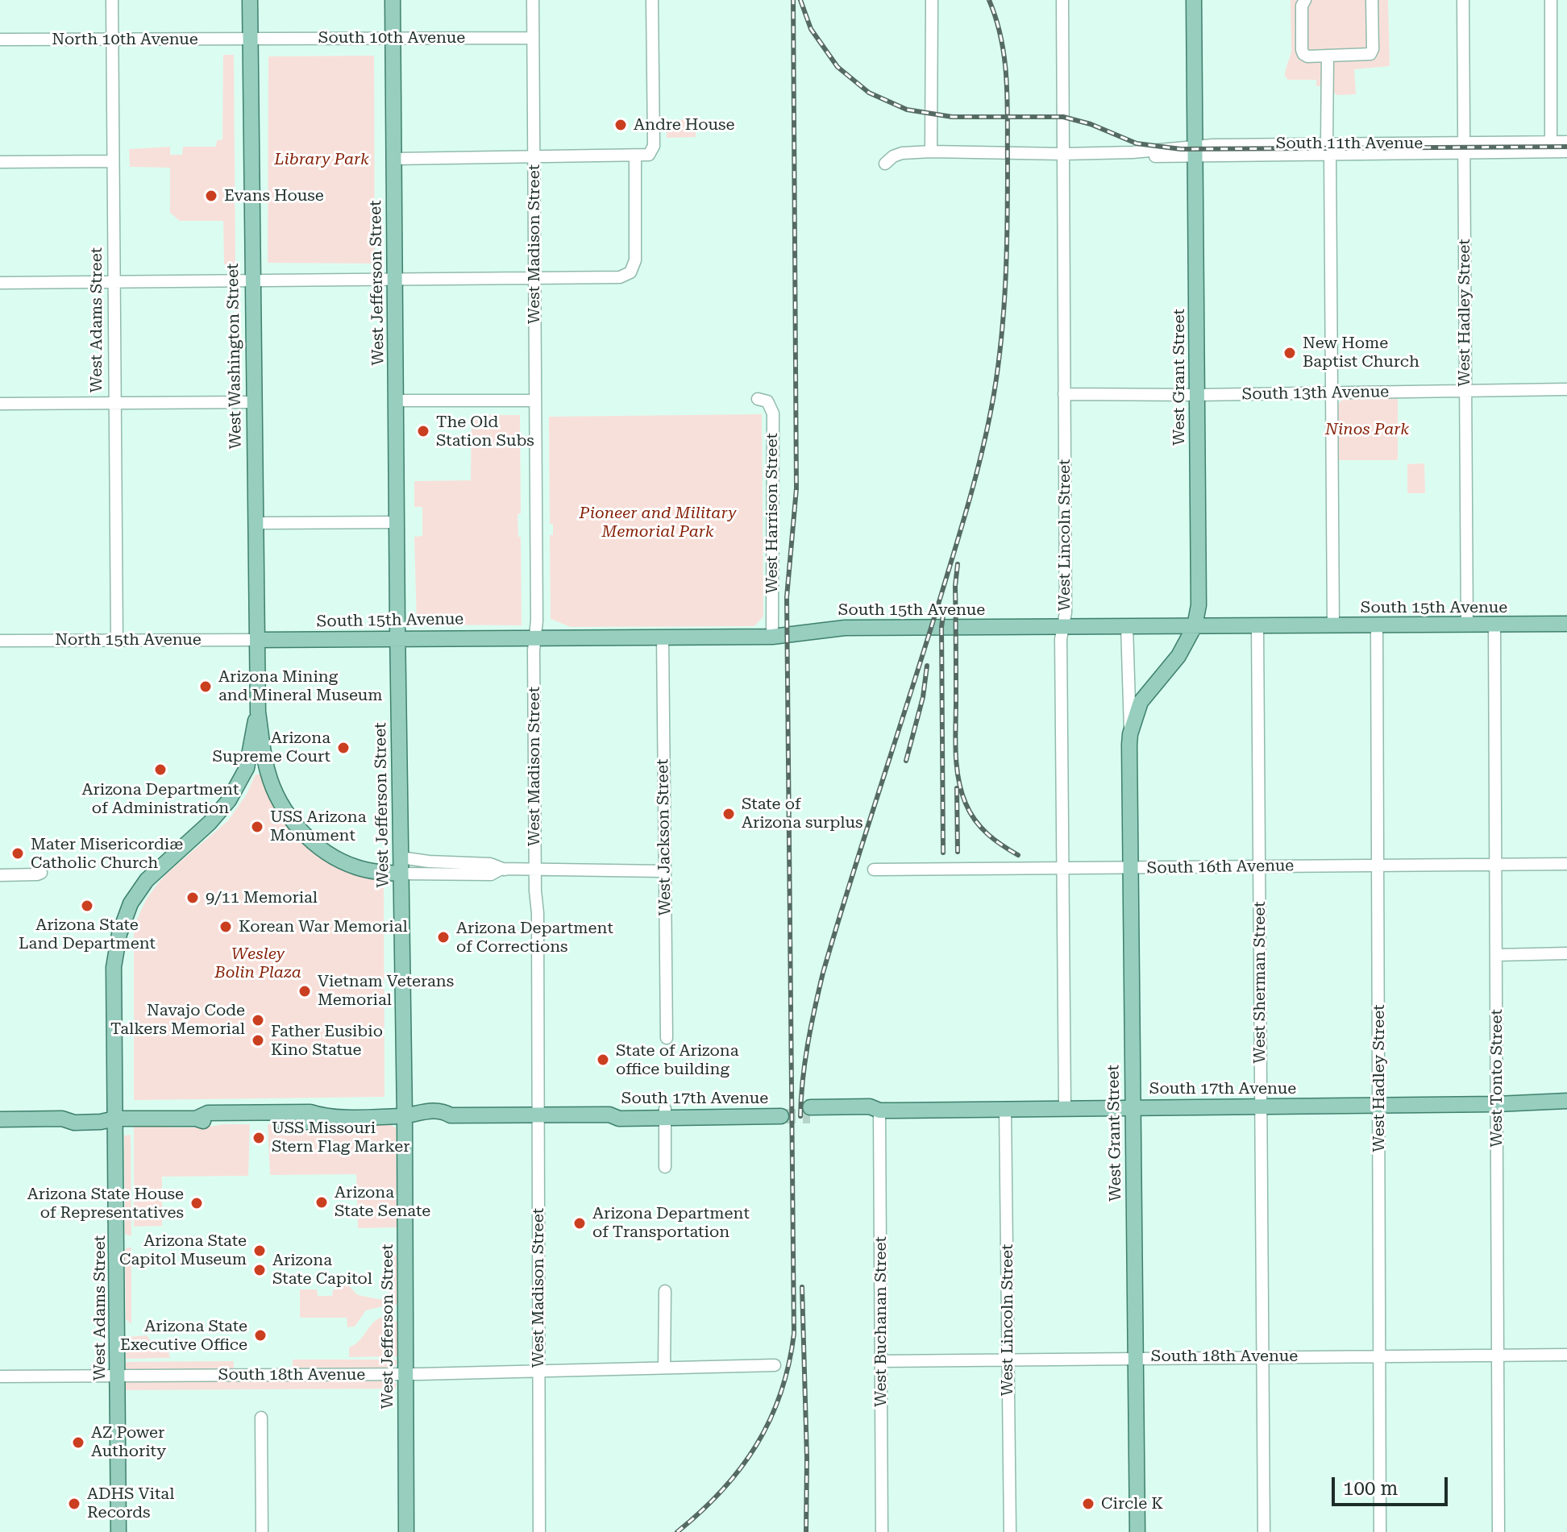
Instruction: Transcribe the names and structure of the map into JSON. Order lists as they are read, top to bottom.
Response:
{
  "streets": {
    "main road": [
      "West Jefferson Street",
      "West Adams Street",
      "West Washington Street",
      "West Grant Street",
      "South 15th Avenue",
      "South 17th Avenue"
    ],
    "street": [
      "South 10th Avenue",
      "North 10th Avenue",
      "South 11th Avenue",
      "West Madison Street",
      "West Hadley Street",
      "South 13th Avenue",
      "West Harrison Street",
      "West Lincoln Street",
      "North 15th Avenue",
      "West Jackson Street",
      "South 16th Avenue",
      "West Sherman Street",
      "West Tonto Street",
      "West Buchanan Street",
      "South 18th Avenue"
    ]
  },
  "crossings": [
    ["South 10th Avenue", "North 10th Avenue"],
    ["South 10th Avenue", "West Madison Street"],
    ["South 10th Avenue", "West Jefferson Street"],
    ["South 10th Avenue", "West Washington Street"],
    ["North 10th Avenue", "West Adams Street"],
    ["North 10th Avenue", "West Washington Street"],
    ["South 11th Avenue", "West Hadley Street"],
    ["South 11th Avenue", "West Grant Street"],
    ["South 11th Avenue", "West Lincoln Street"],
    ["West Madison Street", "South 15th Avenue"],
    ["West Madison Street", "South 17th Avenue"],
    ["West Madison Street", "South 18th Avenue"],
    ["West Jefferson Street", "West Washington Street"],
    ["West Jefferson Street", "South 15th Avenue"],
    ["West Jefferson Street", "South 17th Avenue"],
    ["West Jefferson Street", "South 18th Avenue"],
    ["West Hadley Street", "South 13th Avenue"],
    ["West Hadley Street", "South 15th Avenue"],
    ["West Hadley Street", "South 16th Avenue"],
    ["West Hadley Street", "South 17th Avenue"],
    ["West Hadley Street", "South 18th Avenue"],
    ["West Adams Street", "West Washington Street"],
    ["West Adams Street", "North 15th Avenue"],
    ["West Adams Street", "South 17th Avenue"],
    ["West Adams Street", "South 18th Avenue"],
    ["West Washington Street", "South 15th Avenue"],
    ["West Washington Street", "North 15th Avenue"],
    ["West Grant Street", "South 13th Avenue"],
    ["West Grant Street", "South 15th Avenue"],
    ["West Grant Street", "South 16th Avenue"],
    ["West Grant Street", "South 17th Avenue"],
    ["West Grant Street", "South 18th Avenue"],
    ["South 13th Avenue", "West Lincoln Street"],
    ["West Harrison Street", "South 15th Avenue"],
    ["West Lincoln Street", "South 15th Avenue"],
    ["West Lincoln Street", "South 16th Avenue"],
    ["West Lincoln Street", "South 17th Avenue"],
    ["West Lincoln Street", "South 18th Avenue"],
    ["South 15th Avenue", "North 15th Avenue"],
    ["South 15th Avenue", "West Jackson Street"],
    ["South 15th Avenue", "West Sherman Street"],
    ["South 15th Avenue", "West Tonto Street"],
    ["South 16th Avenue", "West Sherman Street"],
    ["South 16th Avenue", "West Tonto Street"],
    ["West Sherman Street", "South 17th Avenue"],
    ["West Sherman Street", "South 18th Avenue"],
    ["West Tonto Street", "South 17th Avenue"],
    ["West Tonto Street", "South 18th Avenue"],
    ["South 17th Avenue", "West Buchanan Street"],
    ["West Buchanan Street", "South 18th Avenue"]
  ],
  "parks": [
    "Library Park",
    "Ninos Park",
    "Pioneer and Military Memorial Park",
    "Wesley Bolin Plaza"
  ],
  "places": [
    "Andre House",
    "Evans House",
    "New Home Baptist Church",
    "The Old Station Subs",
    "Arizona Mining and Mineral Museum",
    "Arizona Supreme Court",
    "Arizona Department of Administration",
    "State of Arizona surplus",
    "USS Arizona Monument",
    "Mater Misericordiæ Catholic Church",
    "9/11 Memorial",
    "Arizona State Land Department",
    "Korean War Memorial",
    "Arizona Department of Corrections",
    "Vietnam Veterans Memorial",
    "Navajo Code Talkers Memorial",
    "Father Eusibio Kino Statue",
    "State of Arizona office building",
    "USS Missouri Stern Flag Marker",
    "Arizona State Senate",
    "Arizona State House of Representatives",
    "Arizona Department of Transportation",
    "Arizona State Capitol Museum",
    "Arizona State Capitol",
    "Arizona State Executive Office",
    "AZ Power Authority",
    "ADHS Vital Records",
    "Circle K"
  ],
  "scale_bar": "100 m"
}
